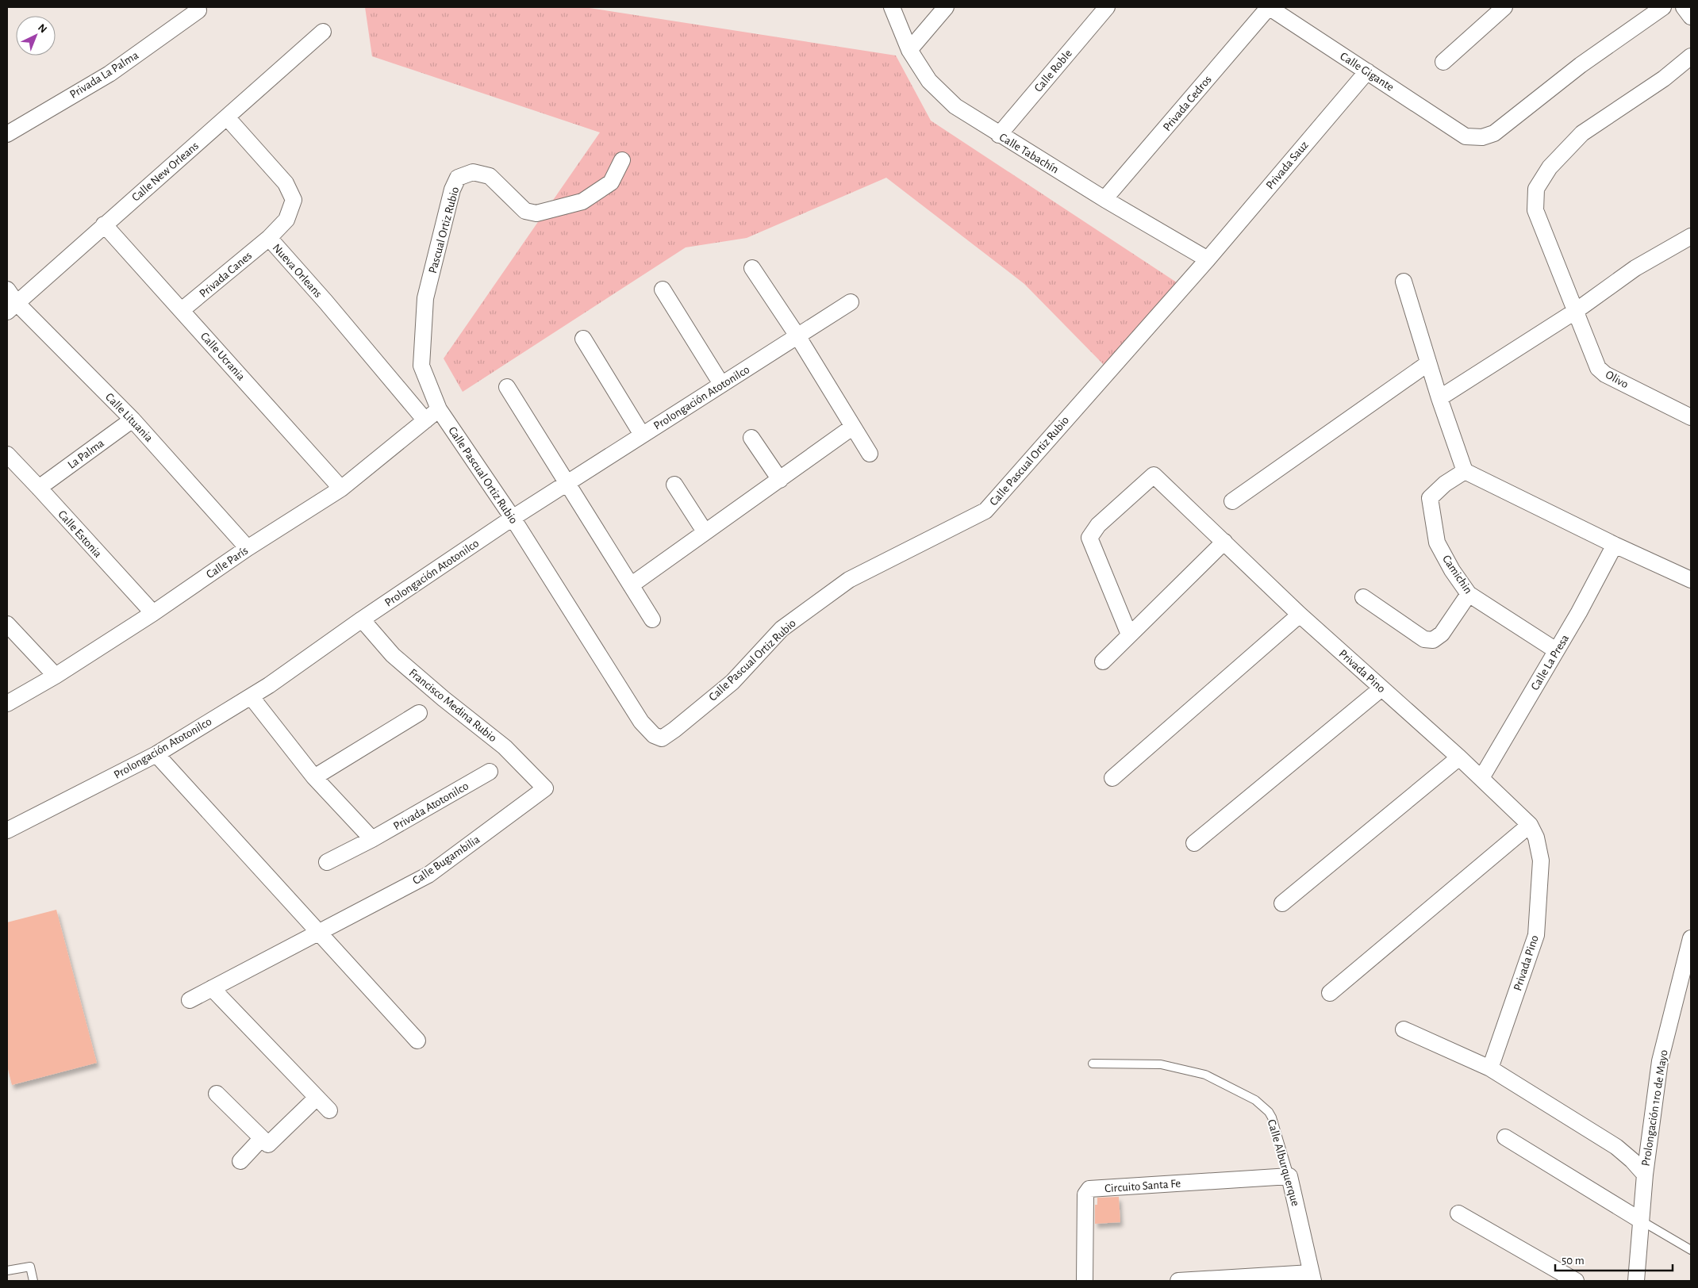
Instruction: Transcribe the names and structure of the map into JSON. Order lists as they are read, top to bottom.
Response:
{
  "streets": {
    "street": [
      "Calle Roble",
      "Calle Gigante",
      "Privada La Palma",
      "Privada Cedros",
      "Calle Tabachín",
      "Privada Sauz",
      "Calle New Orleans",
      "Pascual Ortiz Rubio",
      "Nueva Orleans",
      "Privada Canes",
      "Calle Ucrania",
      "Olivo",
      "Prolongación Atotonilco",
      "Calle Lituania",
      "La Palma",
      "Calle Pascual Ortiz Rubio",
      "Calle Estonia",
      "Calle París",
      "Camichin",
      "Calle La Presa",
      "Privada Pino",
      "Francisco Medina Rubio",
      "Privada Atotonilco",
      "Calle Bugambilia",
      "Prolongación 1ro de Mayo",
      "Calle Alburquerque",
      "Circuito Santa Fe"
    ]
  },
  "crossings": [
    ["Calle Roble", "Calle Tabachín"],
    ["Calle Gigante", "Privada Cedros"],
    ["Calle Gigante", "Privada Sauz"],
    ["Privada Cedros", "Calle Tabachín"],
    ["Calle Tabachín", "Privada Sauz"],
    ["Calle Tabachín", "Calle Pascual Ortiz Rubio"],
    ["Privada Sauz", "Calle Pascual Ortiz Rubio"],
    ["Calle New Orleans", "Nueva Orleans"],
    ["Calle New Orleans", "Calle Ucrania"],
    ["Calle New Orleans", "Calle Lituania"],
    ["Pascual Ortiz Rubio", "Calle Pascual Ortiz Rubio"],
    ["Pascual Ortiz Rubio", "Calle París"],
    ["Nueva Orleans", "Privada Canes"],
    ["Nueva Orleans", "Calle París"],
    ["Privada Canes", "Calle Ucrania"],
    ["Calle Ucrania", "Calle París"],
    ["Prolongación Atotonilco", "Calle Pascual Ortiz Rubio"],
    ["Prolongación Atotonilco", "Francisco Medina Rubio"],
    ["Calle Lituania", "La Palma"],
    ["Calle Lituania", "Calle París"],
    ["La Palma", "Calle Estonia"],
    ["Calle Pascual Ortiz Rubio", "Calle París"],
    ["Calle Estonia", "Calle París"],
    ["Camichin", "Calle La Presa"],
    ["Calle La Presa", "Privada Pino"],
    ["Francisco Medina Rubio", "Calle Bugambilia"],
    ["Calle Alburquerque", "Circuito Santa Fe"]
  ],
  "scale_bar": "50 m",
  "north": "top right"
}
